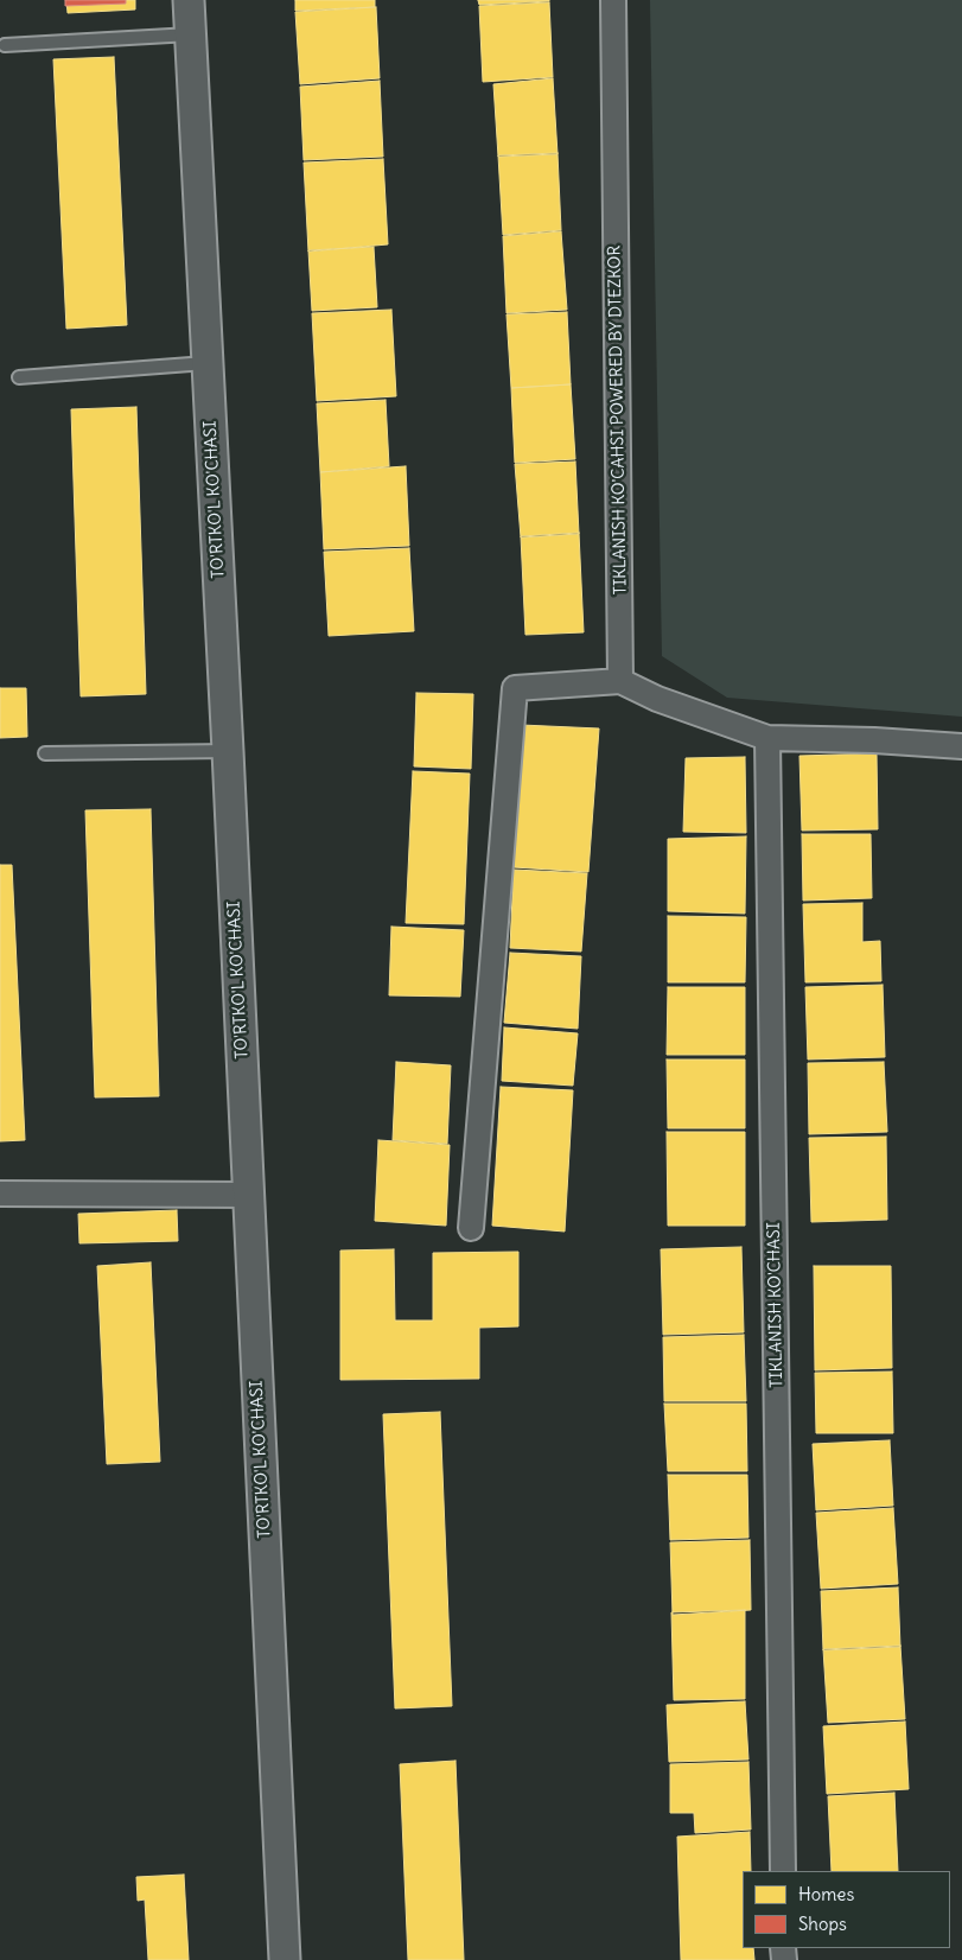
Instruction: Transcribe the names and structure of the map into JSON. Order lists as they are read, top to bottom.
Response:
{
  "streets": {
    "street": ["TIKLANISH KO'CAHSI POWERED BY DTEZKOR", "TO'RTKO'L KO'CHASI", "TIKLANISH KO'CHASI"]
  },
  "legend": ["Homes", "Shops"]
}
